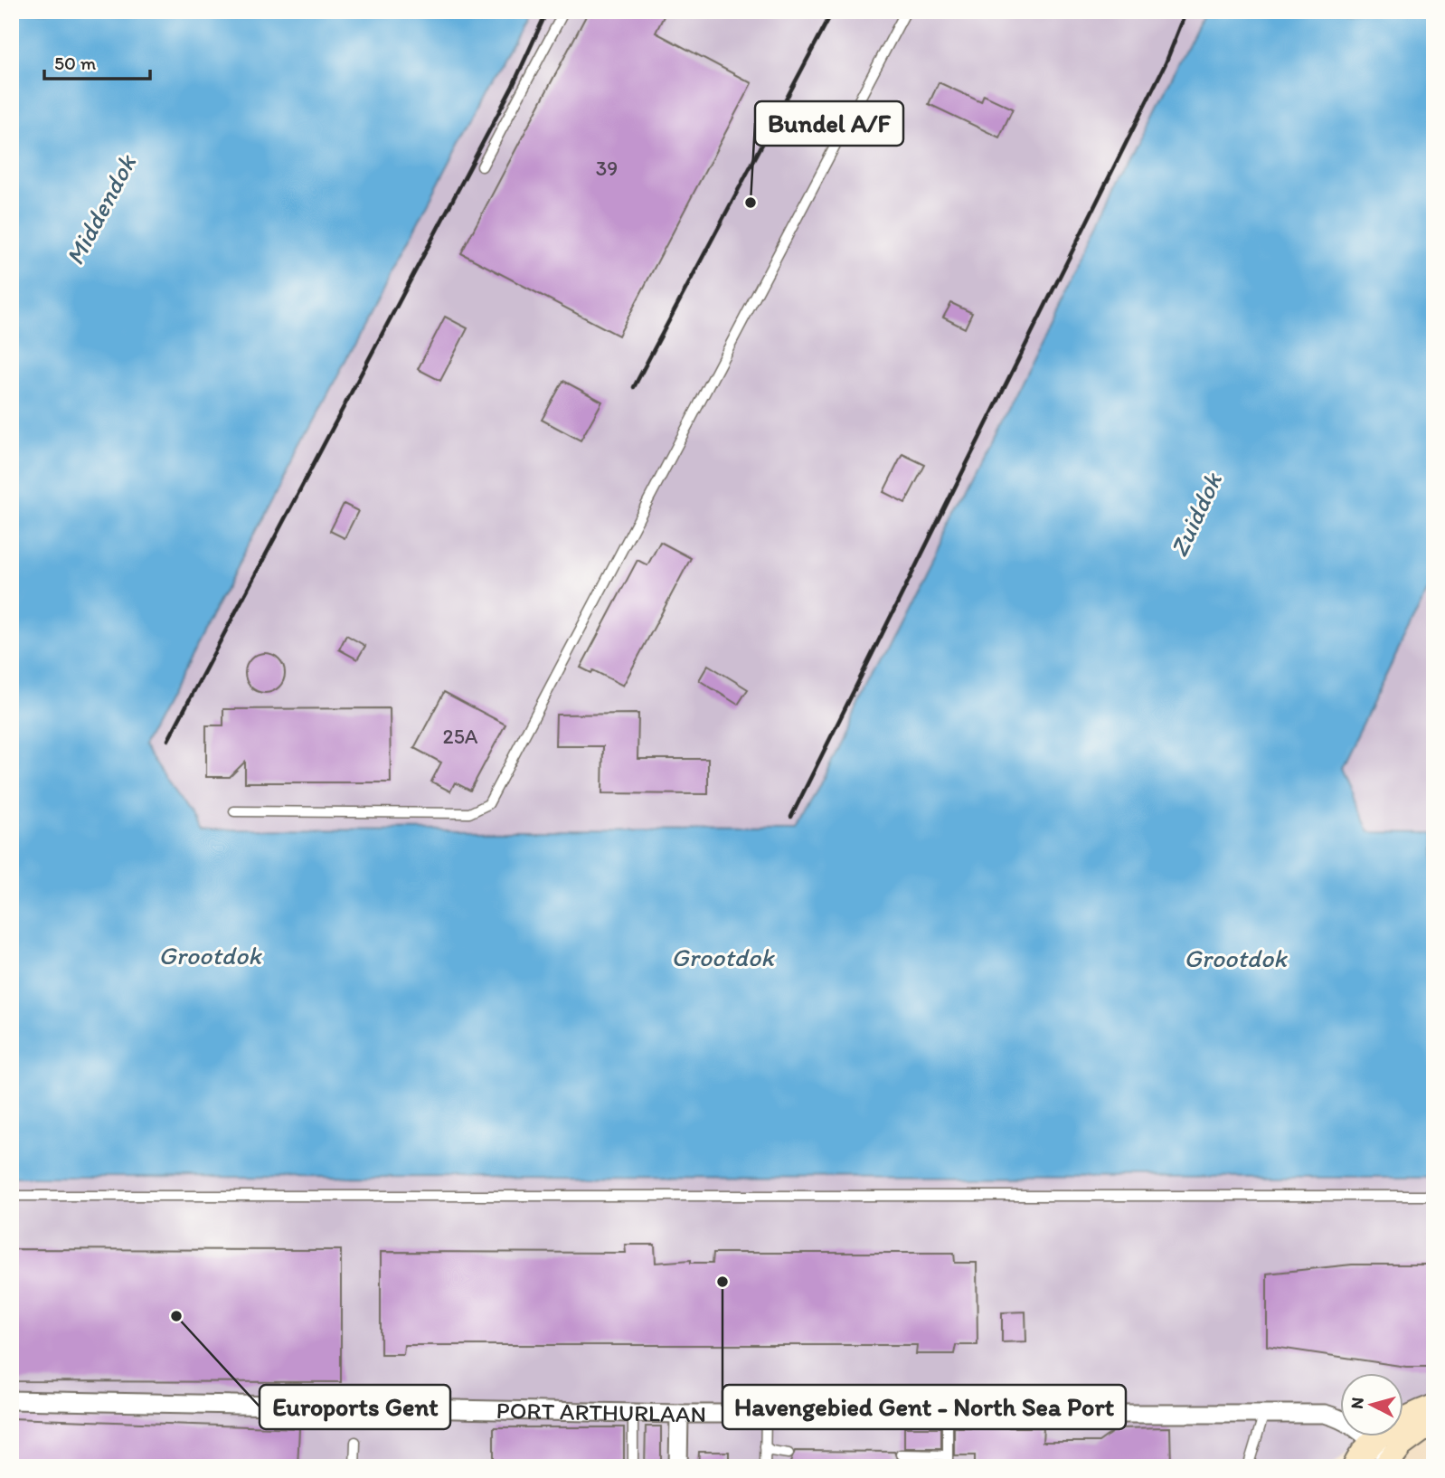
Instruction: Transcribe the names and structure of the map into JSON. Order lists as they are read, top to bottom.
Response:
{
  "streets": {
    "main road": ["PORT ARTHURLAAN"]
  },
  "water": ["Middendok", "Zuiddok", "Grootdok"],
  "places": ["Bundel A/F", "Havengebied Gent - North Sea Port", "Euroports Gent"],
  "house_numbers": ["39", "25A"],
  "scale_bar": "50 m",
  "north": "left"
}
